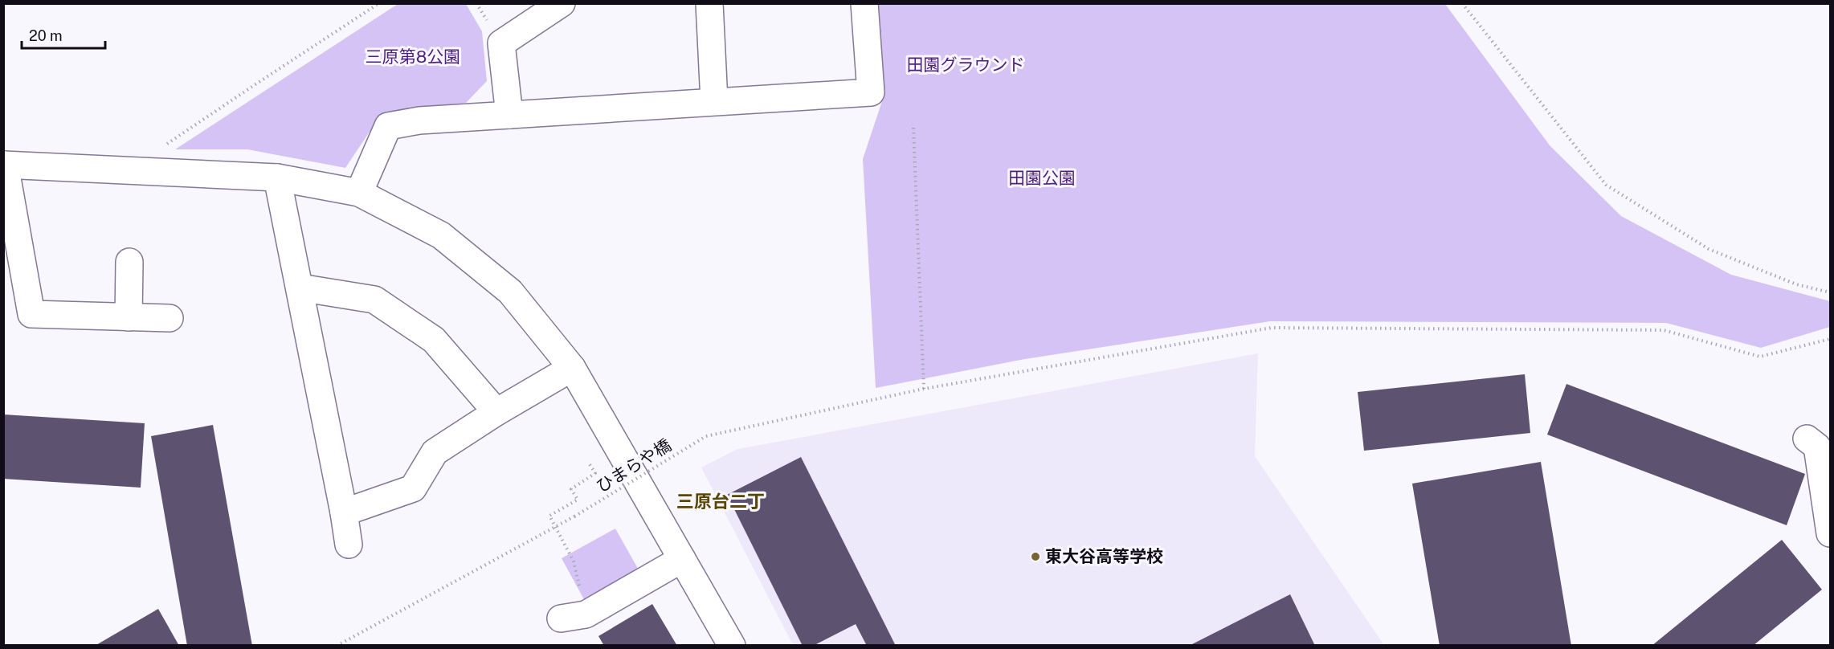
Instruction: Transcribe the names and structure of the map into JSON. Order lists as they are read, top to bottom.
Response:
{
  "streets": {
    "path": ["ひまらや橋"]
  },
  "districts": ["三原台二丁"],
  "parks": ["三原第8公園", "田園グラウンド", "田園公園"],
  "places": ["東大谷高等学校"],
  "scale_bar": "20 m"
}
